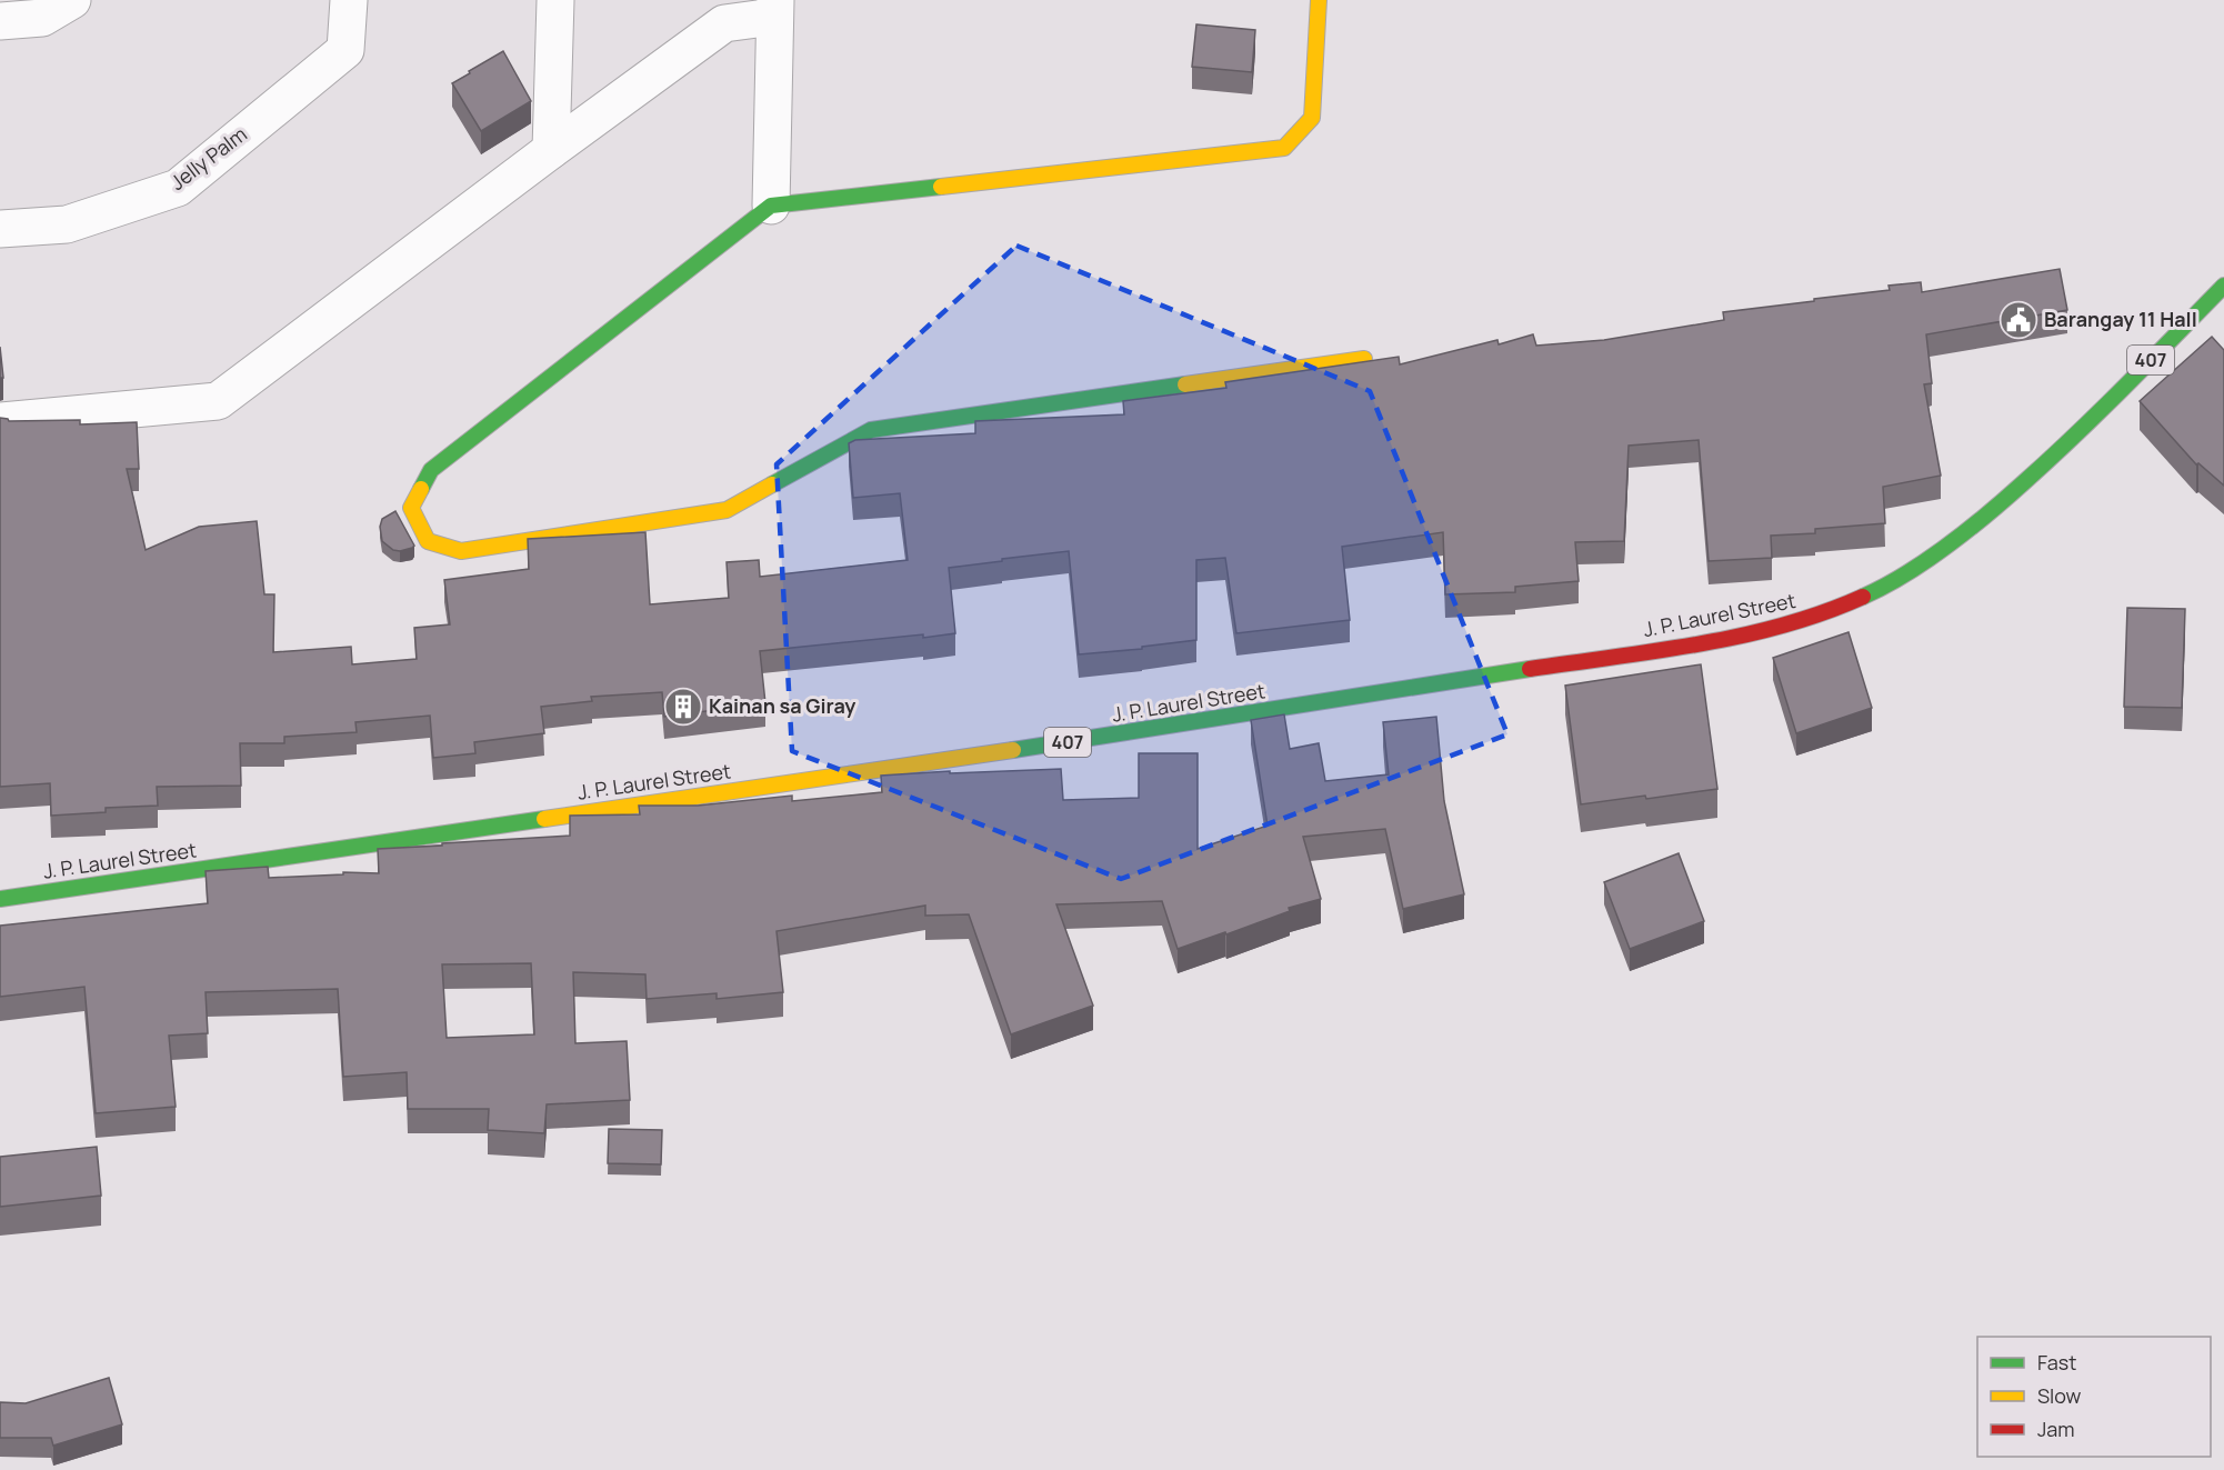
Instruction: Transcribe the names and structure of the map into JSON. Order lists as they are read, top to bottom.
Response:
{
  "streets": {
    "main road": ["407", "J. P. Laurel Street"],
    "street": ["Jelly Palm"]
  },
  "places": {
    "public building": ["Barangay 11 Hall"],
    "building": ["Kainan sa Giray"]
  },
  "legend": ["Fast", "Slow", "Jam"]
}
